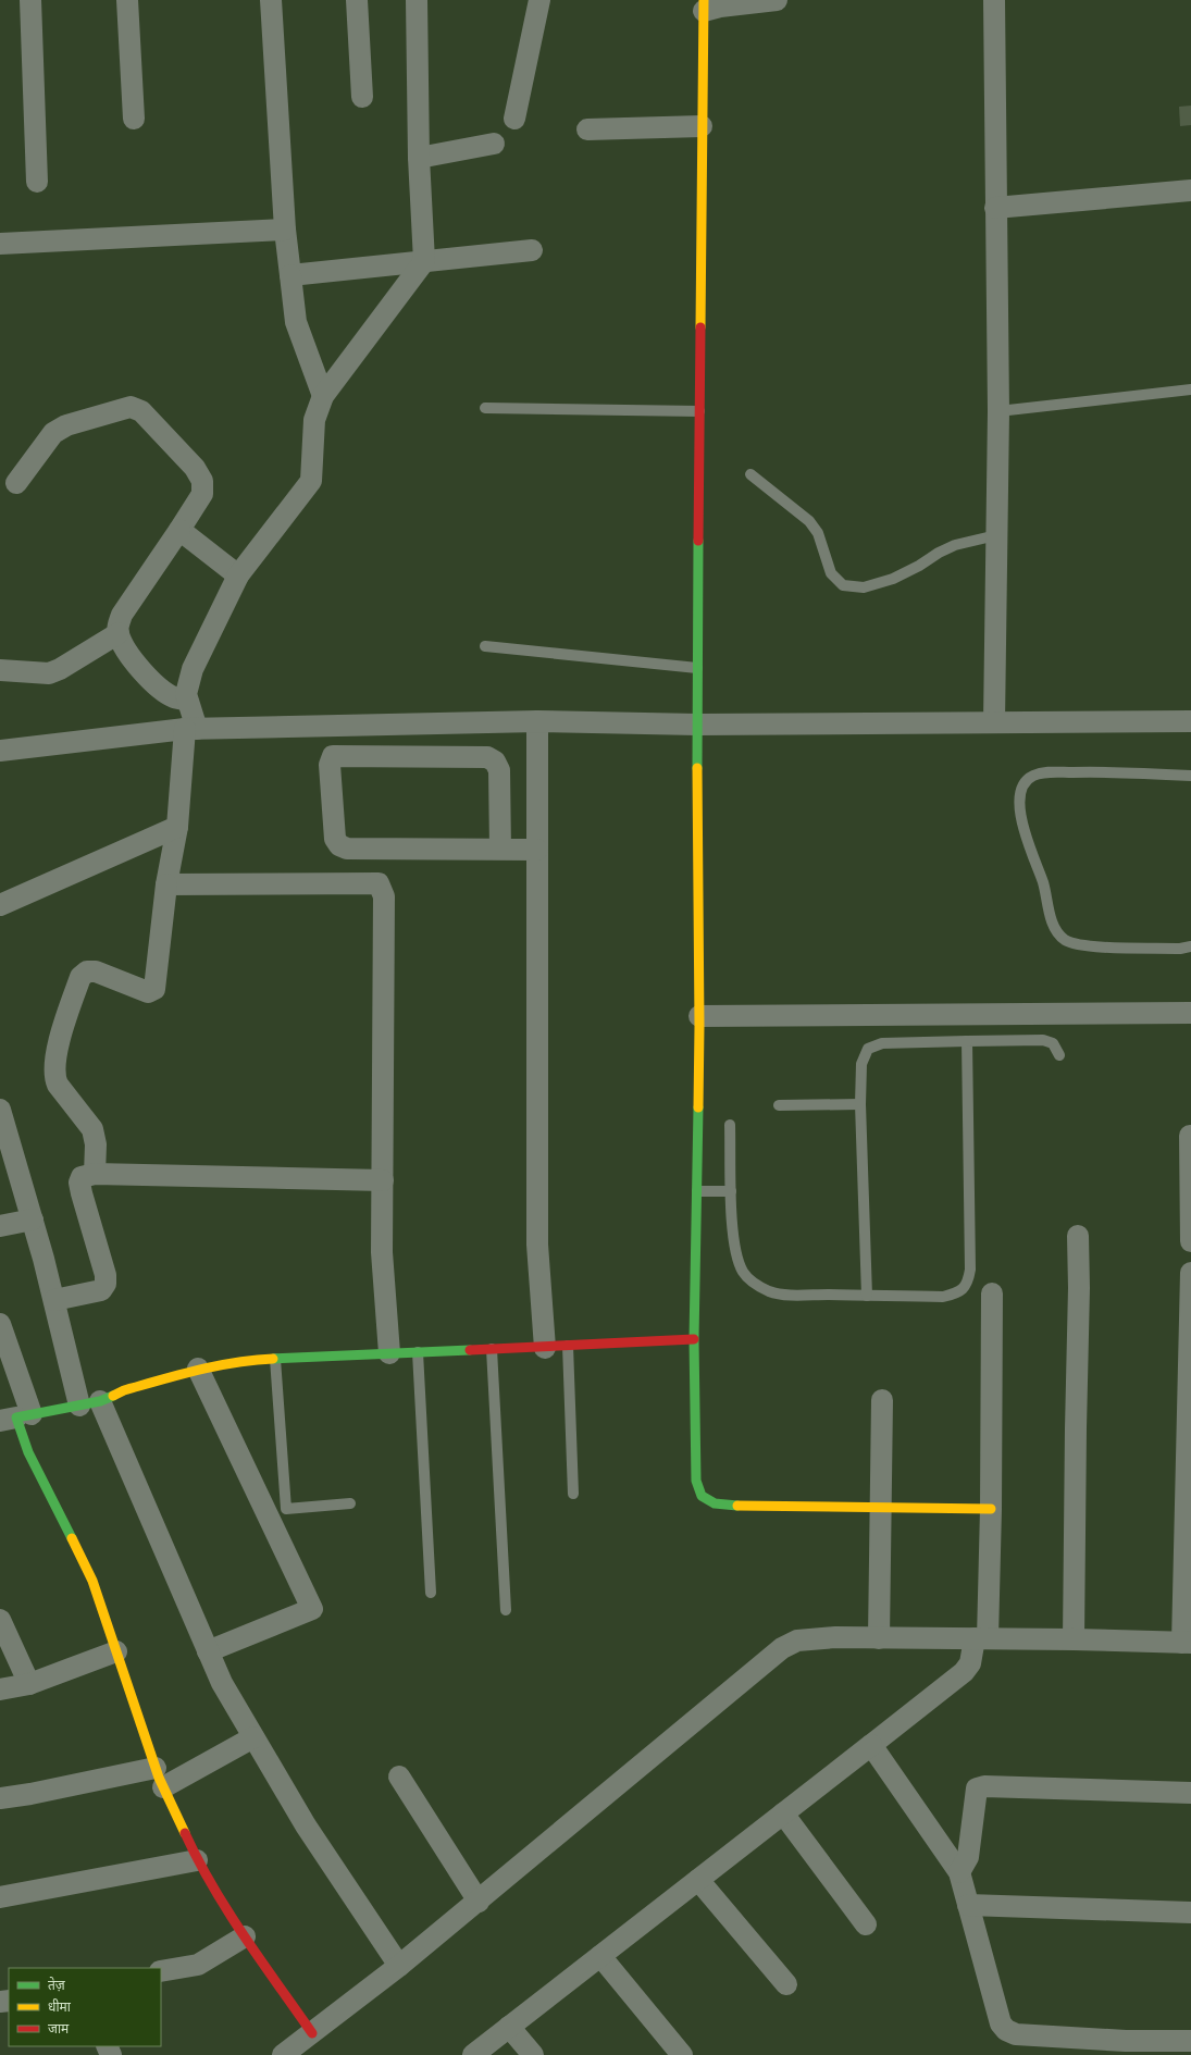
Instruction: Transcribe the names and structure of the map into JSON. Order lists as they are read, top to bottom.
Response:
{
  "legend": ["तेज़", "धीमा", "जाम"]
}
